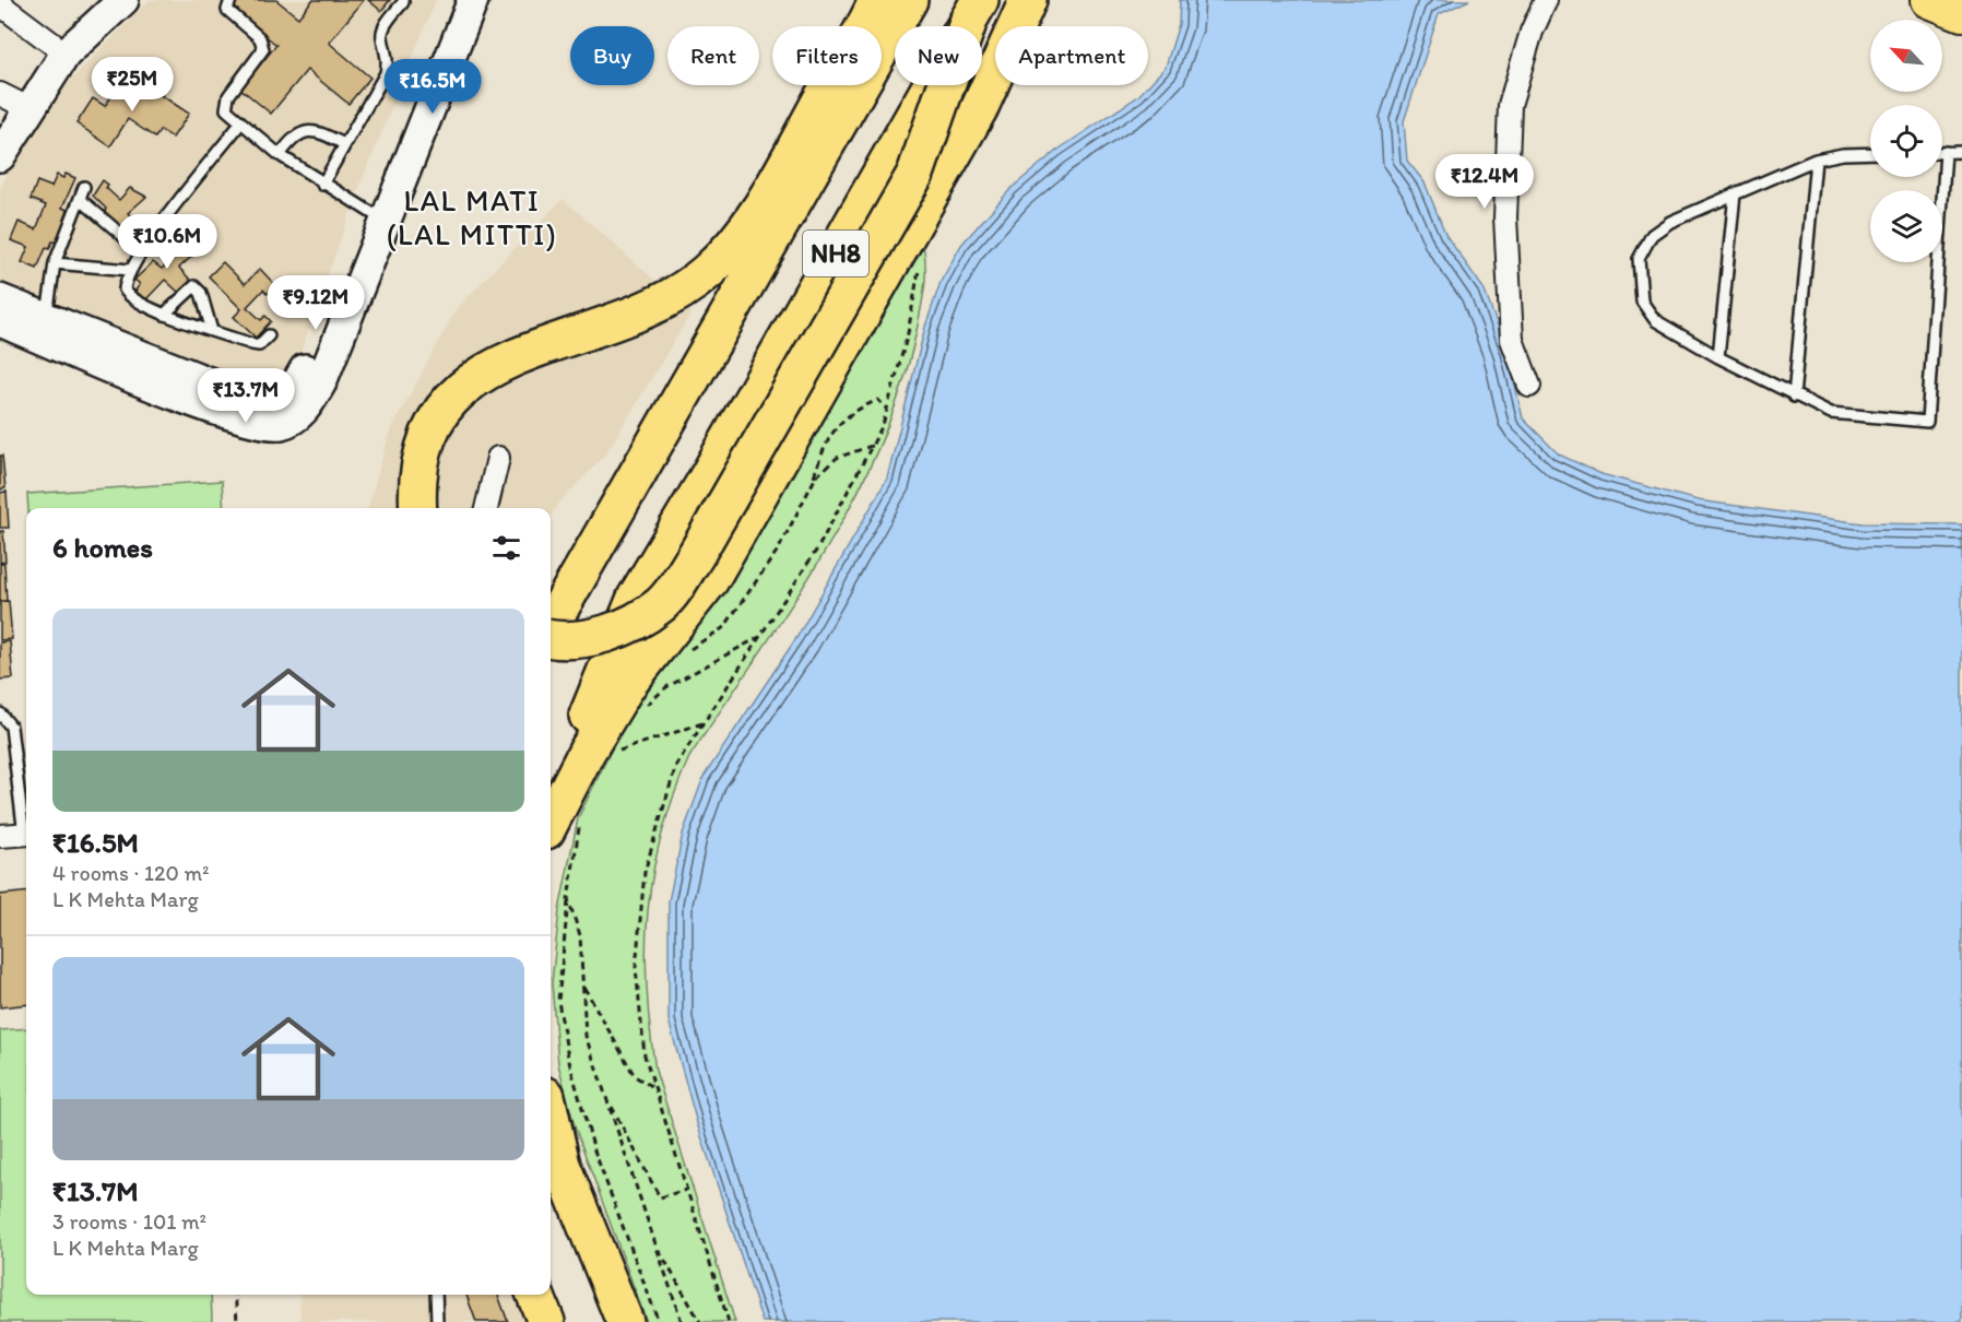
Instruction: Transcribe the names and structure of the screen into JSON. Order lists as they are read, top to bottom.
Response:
{
  "streets": {
    "highway": ["NH8"]
  },
  "districts": ["LAL MATI (LAL MITTI)"],
  "north": "top left",
  "page": {
    "chip": [
      "Buy",
      "Rent",
      "Filters",
      "New",
      "Apartment"
    ],
    "price": [
      "₹25M",
      "₹16.5M",
      "₹12.4M",
      "₹10.6M",
      "₹9.12M",
      "₹13.7M"
    ],
    "heading": "6 homes",
    "list": [
      {
        "name": "₹16.5M",
        "note": "4 rooms · 120 m² · L K Mehta Marg"
      },
      {
        "name": "₹13.7M",
        "note": "3 rooms · 101 m² · L K Mehta Marg"
      }
    ]
  }
}
